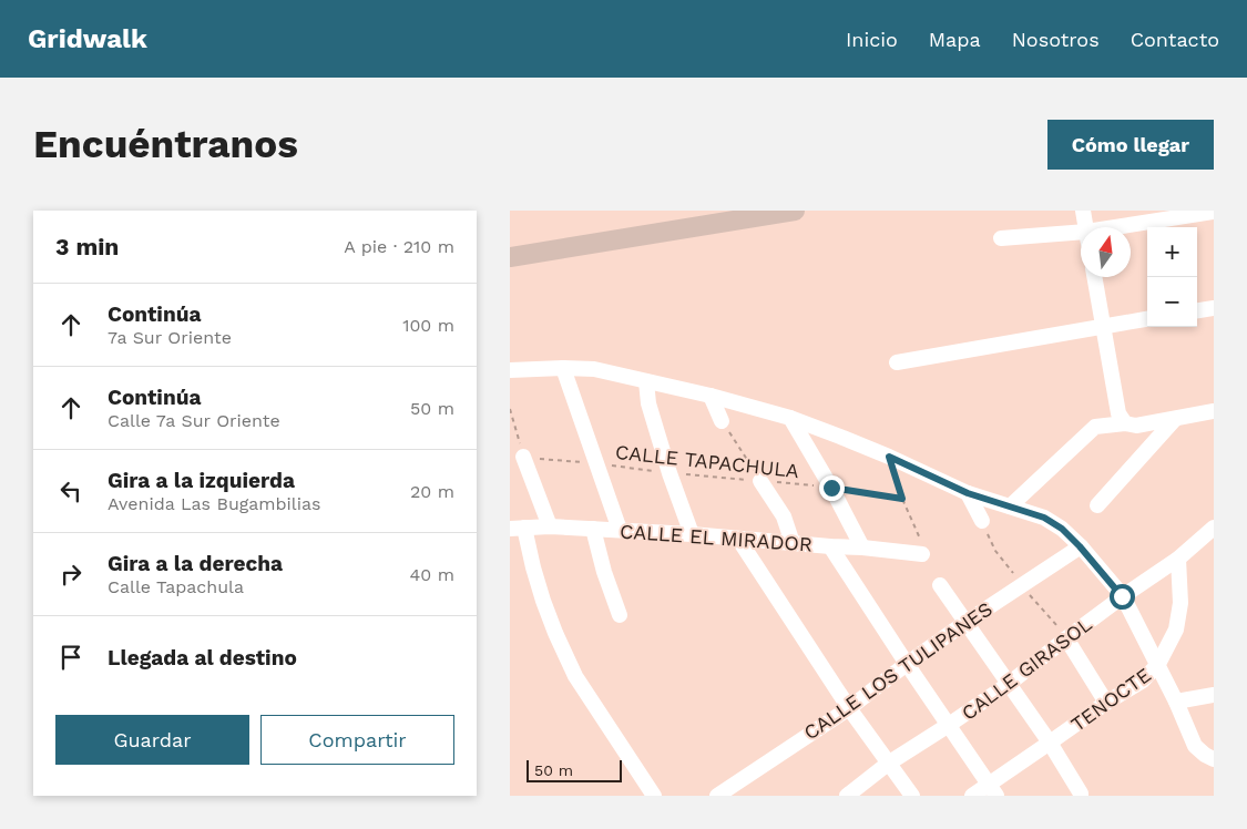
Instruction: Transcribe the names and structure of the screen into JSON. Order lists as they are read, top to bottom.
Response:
{
  "streets": {
    "street": [
      "CALLE EL MIRADOR",
      "CALLE GIRASOL",
      "CALLE LOS TULIPANES",
      "TENOCTE"
    ],
    "path": ["CALLE TAPACHULA"]
  },
  "crossings": [
    ["CALLE GIRASOL", "TENOCTE"]
  ],
  "scale_bar": "50 m",
  "north": "top",
  "page": {
    "header": "Gridwalk",
    "nav": [
      "Inicio",
      "Mapa",
      "Nosotros",
      "Contacto"
    ],
    "buttons": [
      "Cómo llegar",
      ["Guardar", "Compartir"]
    ],
    "title": "Encuéntranos",
    "heading": ["3 min", "A pie · 210 m"],
    "map_buttons": ["+", "−"],
    "list": [
      ["Continúa", "7a Sur Oriente", "100 m"],
      ["Continúa", "Calle 7a Sur Oriente", "50 m"],
      ["Gira a la izquierda", "Avenida Las Bugambilias", "20 m"],
      ["Gira a la derecha", "Calle Tapachula", "40 m"],
      "Llegada al destino"
    ],
    "scale": "50 m"
  }
}
